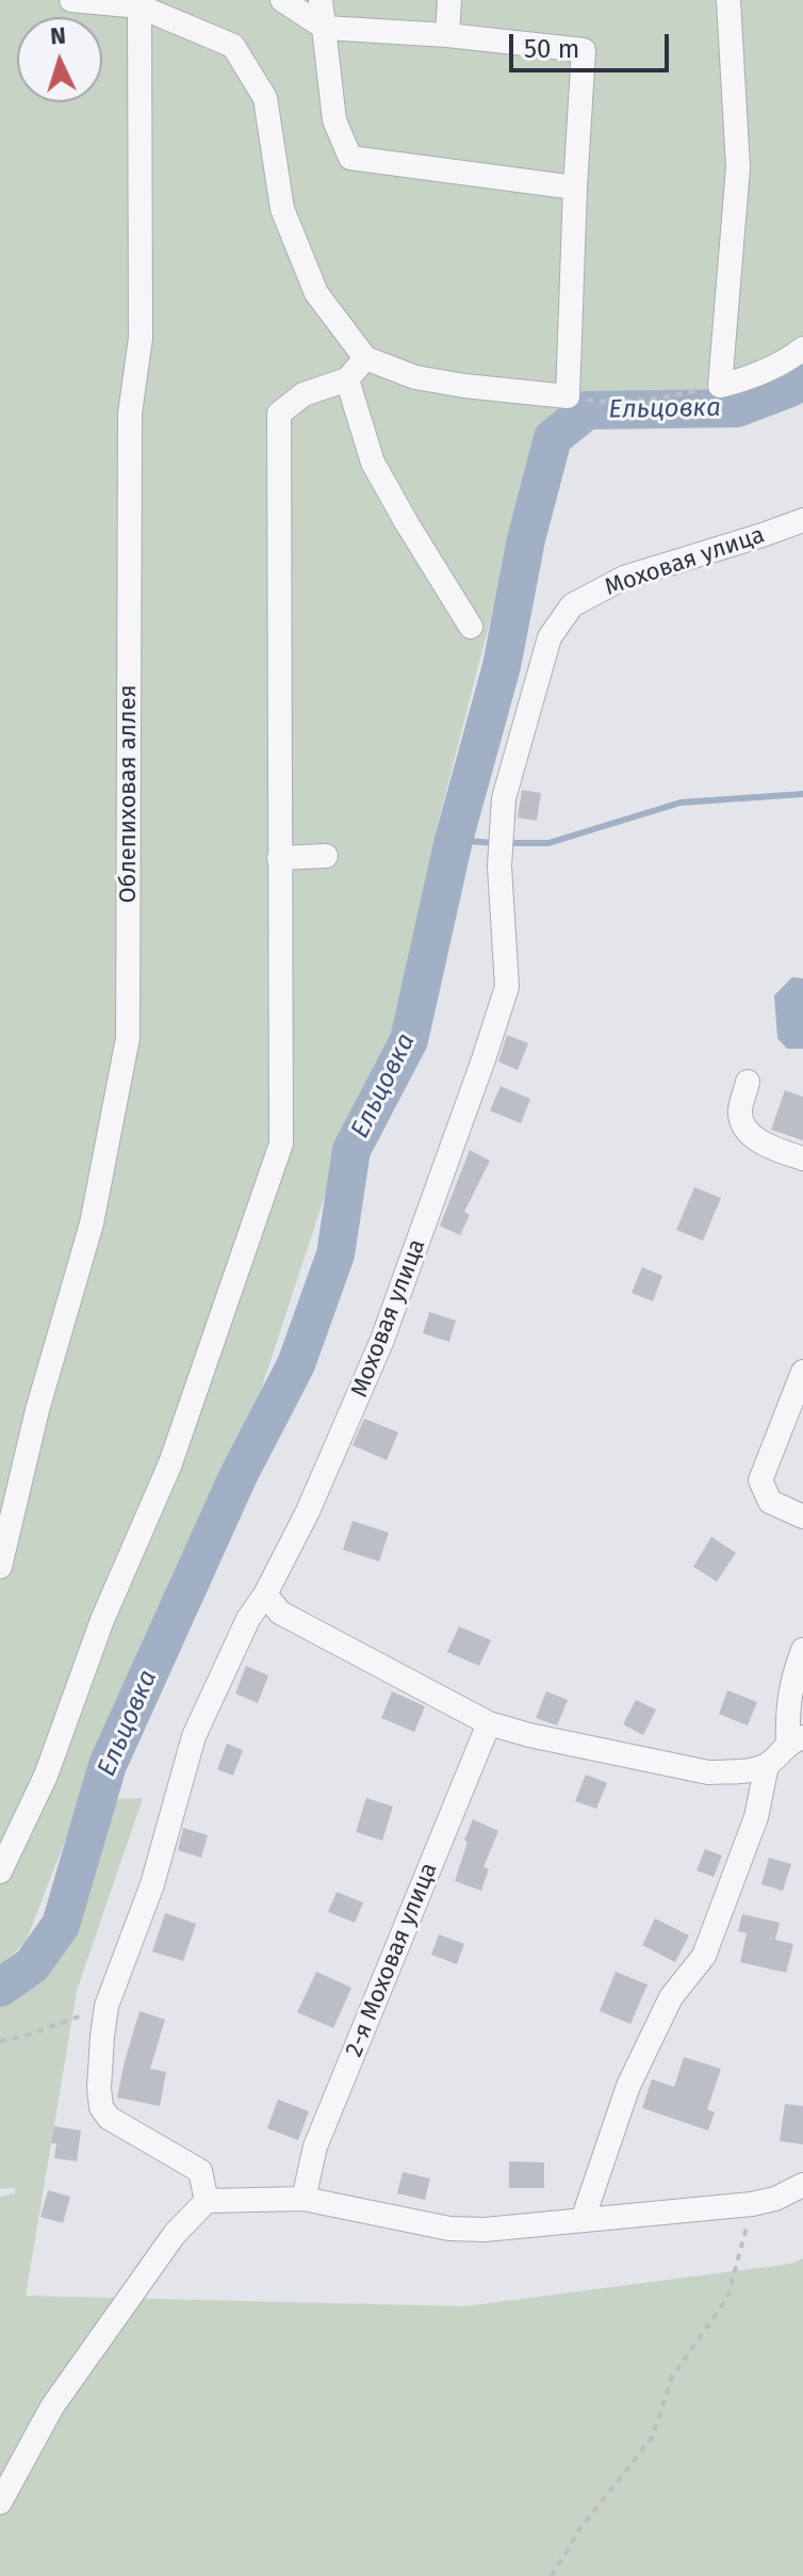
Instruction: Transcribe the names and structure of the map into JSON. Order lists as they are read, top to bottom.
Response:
{
  "streets": {
    "street": ["Моховая улица", "Облепиховая аллея", "2-я Моховая улица"]
  },
  "water": ["Ельцовка"],
  "scale_bar": "50 m",
  "north": "top"
}
